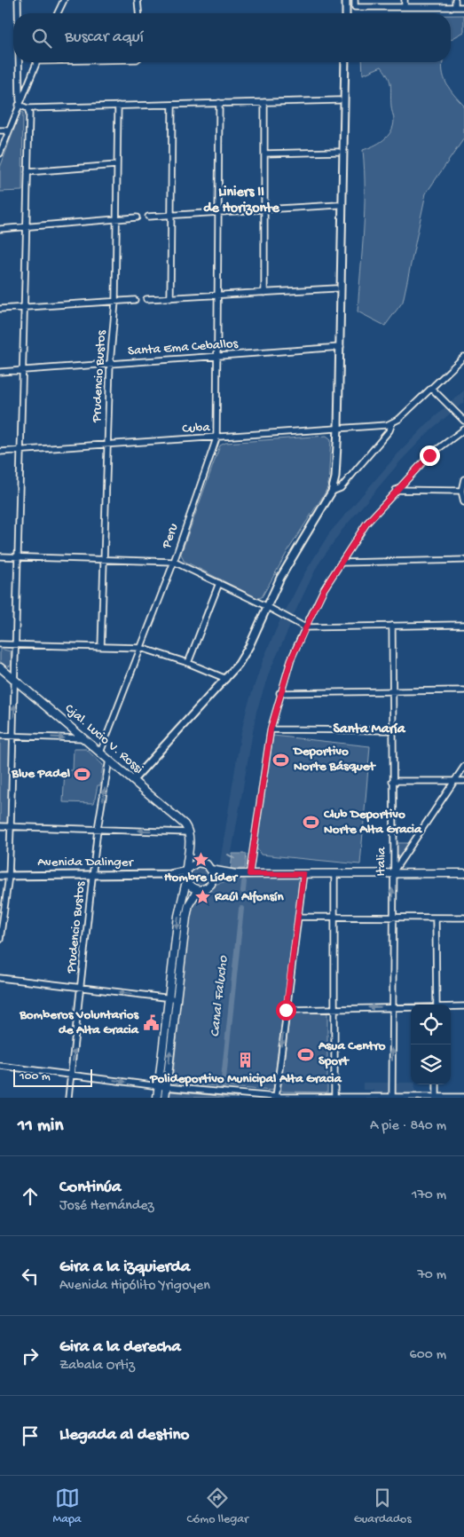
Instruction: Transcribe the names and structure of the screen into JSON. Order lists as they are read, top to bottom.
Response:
{
  "streets": {
    "main road": ["Cjal. Lucio V. Rossi"],
    "street": [
      "Santa Ema Ceballos",
      "Prudencio Bustos",
      "Cuba",
      "Peru",
      "Italia",
      "Avenida Dalinger"
    ]
  },
  "crossings": [
    ["Santa Ema Ceballos", "Prudencio Bustos"],
    ["Santa Ema Ceballos", "Peru"],
    ["Prudencio Bustos", "Cuba"],
    ["Prudencio Bustos", "Cjal. Lucio V. Rossi"],
    ["Prudencio Bustos", "Avenida Dalinger"],
    ["Cuba", "Peru"],
    ["Peru", "Cjal. Lucio V. Rossi"],
    ["Cjal. Lucio V. Rossi", "Avenida Dalinger"]
  ],
  "districts": ["Liniers II de Horizonte", "Santa María"],
  "water": ["Canal Falucho"],
  "places": {
    "sports": [
      "Deportivo Norte Básquet",
      "Blue Padel",
      "Club Deportivo Norte Alta Gracia",
      "Asua Centro Sport"
    ],
    "place": ["Hombre Líder", "Raúl Alfonsín"],
    "public building": ["Bomberos Voluntarios de Alta Gracia"],
    "building": ["Polideportivo Municipal Alta Gracia"]
  },
  "scale_bar": "100 m",
  "page": {
    "search": "Buscar aquí",
    "scale": "100 m",
    "heading": ["11 min", "A pie · 840 m"],
    "list": [
      ["Continúa", "José Hernández", "170 m"],
      ["Gira a la izquierda", "Avenida Hipólito Yrigoyen", "70 m"],
      ["Gira a la derecha", "Zabala Ortiz", "600 m"],
      "Llegada al destino"
    ],
    "nav": ["Mapa", "Cómo llegar", "Guardados"]
  }
}
